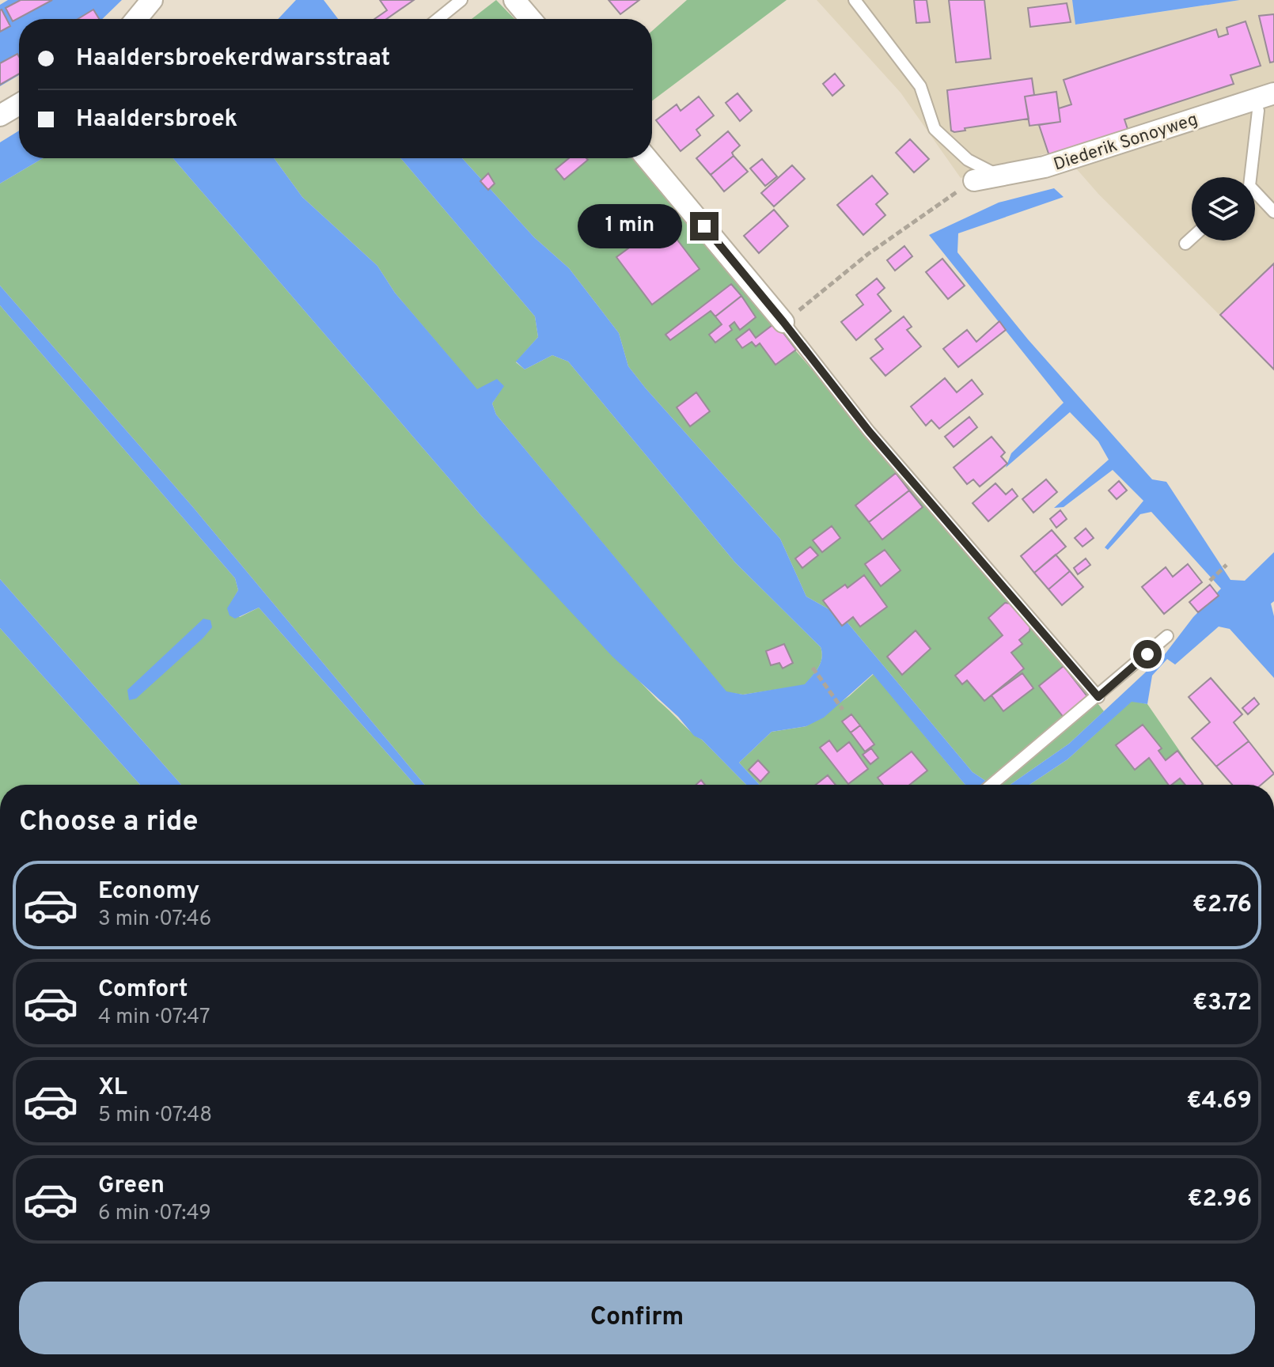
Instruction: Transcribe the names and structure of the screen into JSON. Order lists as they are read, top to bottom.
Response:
{
  "streets": {
    "street": ["Diederik Sonoyweg"]
  },
  "page": {
    "banner": ["Haaldersbroekerdwarsstraat", "Haaldersbroek"],
    "bubble": "1 min",
    "heading": "Choose a ride",
    "list": [
      {
        "name": "Economy",
        "note": "3 min · 07:46",
        "value": "€2.76"
      },
      {
        "name": "Comfort",
        "note": "4 min · 07:47",
        "value": "€3.72"
      },
      {
        "name": "XL",
        "note": "5 min · 07:48",
        "value": "€4.69"
      },
      {
        "name": "Green",
        "note": "6 min · 07:49",
        "value": "€2.96"
      }
    ],
    "buttons": "Confirm"
  }
}
